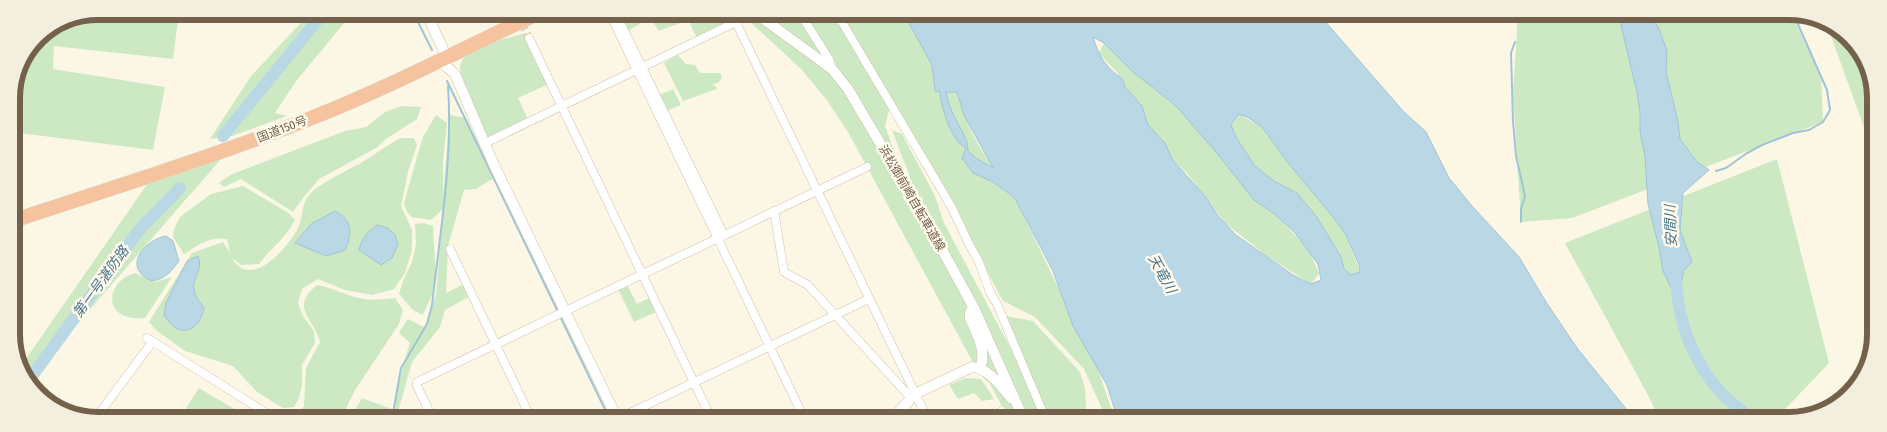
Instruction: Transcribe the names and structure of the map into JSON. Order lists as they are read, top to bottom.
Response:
{
  "streets": {
    "highway": ["国道150号"],
    "street": ["浜松御前崎自転車道線"]
  },
  "water": ["安間川", "天竜川", "第一号湛防路"]
}
